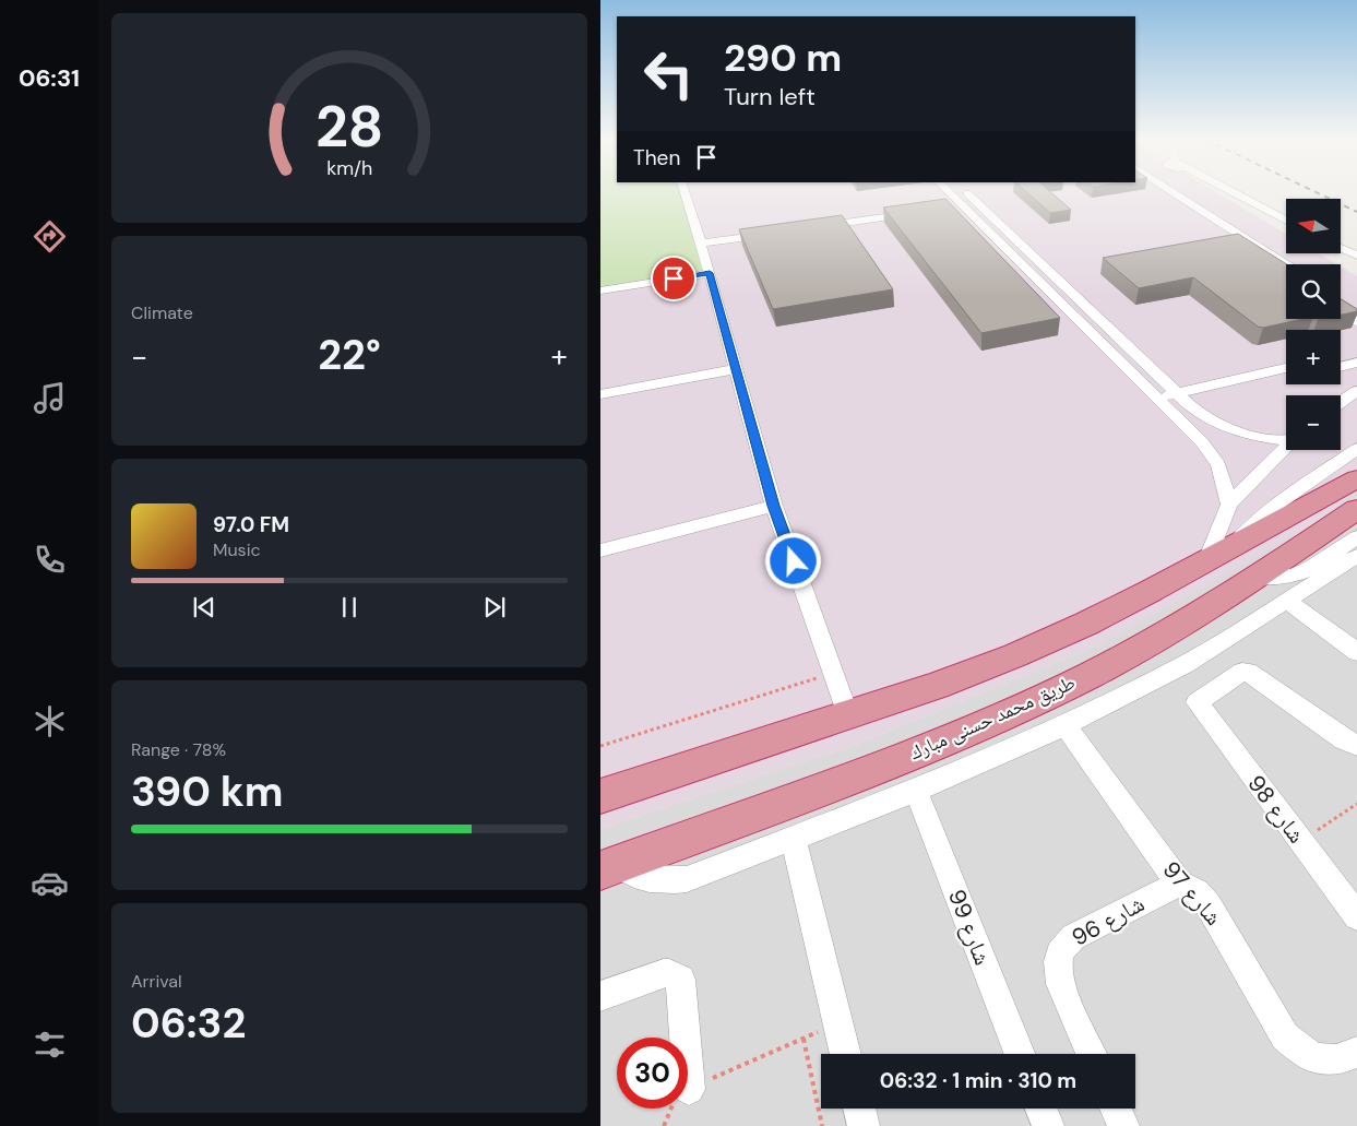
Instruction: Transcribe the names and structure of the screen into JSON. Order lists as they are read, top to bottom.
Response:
{
  "streets": {
    "highway": ["طريق محمد حسنى مبارك"],
    "street": [
      "شارع 98",
      "شارع 97",
      "شارع 96",
      "شارع 99"
    ]
  },
  "crossings": [
    ["شارع 97", "شارع 96"]
  ],
  "north": "left",
  "page": {
    "tabs": "06:31",
    "turn": ["290 m", "Turn left"],
    "then": "Then",
    "map_buttons": ["+", "−"],
    "tile": [
      "Climate",
      ["Range · 78%", "390 km"],
      ["Arrival", "06:32"]
    ],
    "heat": ["−", "22°", "+"],
    "song": ["97.0 FM", "Music"],
    "limit": "30",
    "trip": "06:32 · 1 min · 310 m",
    "gauge": ["28", "km/h"]
  }
}
